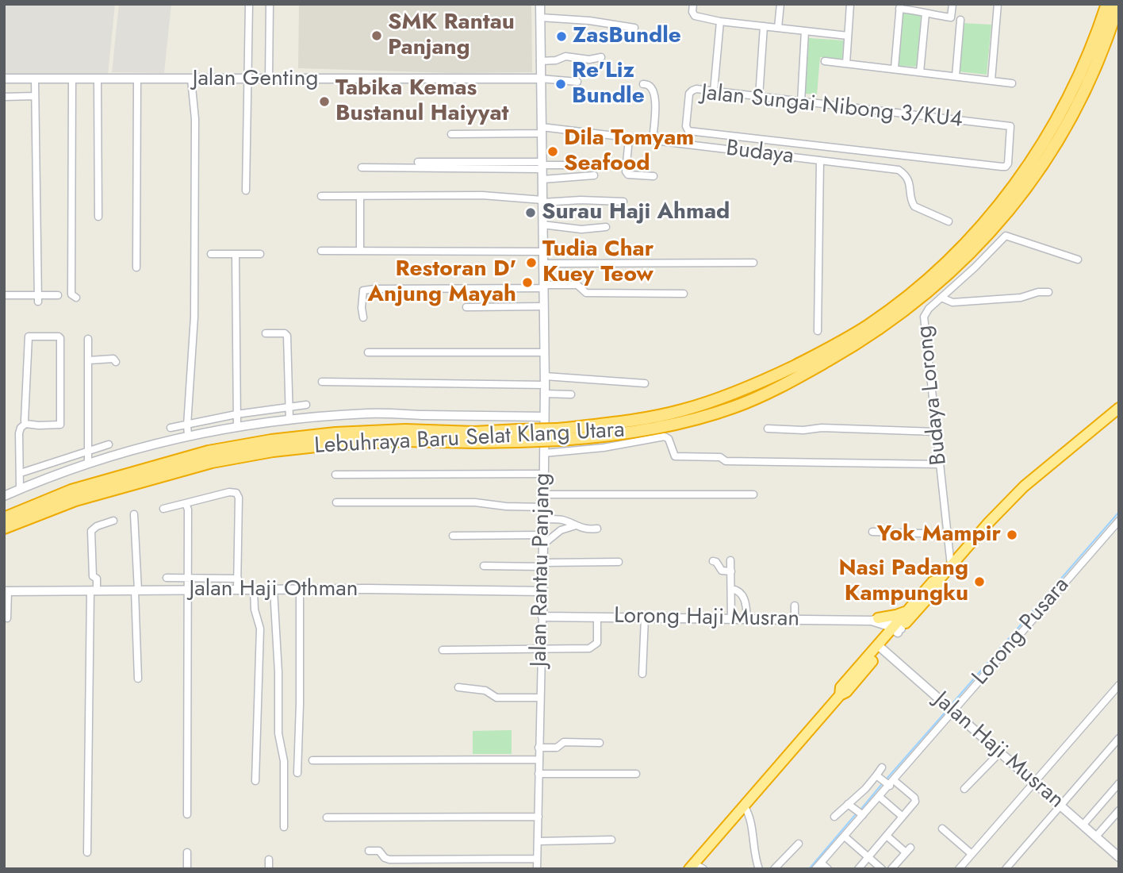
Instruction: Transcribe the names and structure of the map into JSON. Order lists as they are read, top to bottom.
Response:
{
  "streets": {
    "highway": ["Lebuhraya Baru Selat Klang Utara"],
    "street": [
      "Jalan Genting",
      "Jalan Sungai Nibong 3/KU4",
      "Budaya",
      "Budaya Lorong",
      "Jalan Rantau Panjang",
      "Jalan Haji Othman",
      "Lorong Haji Musran",
      "Lorong Pusara",
      "Jalan Haji Musran"
    ]
  },
  "crossings": [
    ["Jalan Genting", "Jalan Rantau Panjang"],
    ["Budaya", "Jalan Rantau Panjang"],
    ["Jalan Rantau Panjang", "Jalan Haji Othman"],
    ["Jalan Rantau Panjang", "Lorong Haji Musran"],
    ["Lorong Pusara", "Jalan Haji Musran"]
  ],
  "places": [
    "SMK Rantau Panjang",
    "ZasBundle",
    "Re'Liz Bundle",
    "Tabika Kemas Bustanul Haiyyat",
    "Dila Tomyam Seafood",
    "Surau Haji Ahmad",
    "Tudia Char Kuey Teow",
    "Restoran D' Anjung Mayah",
    "Yok Mampir",
    "Nasi Padang Kampungku"
  ]
}
